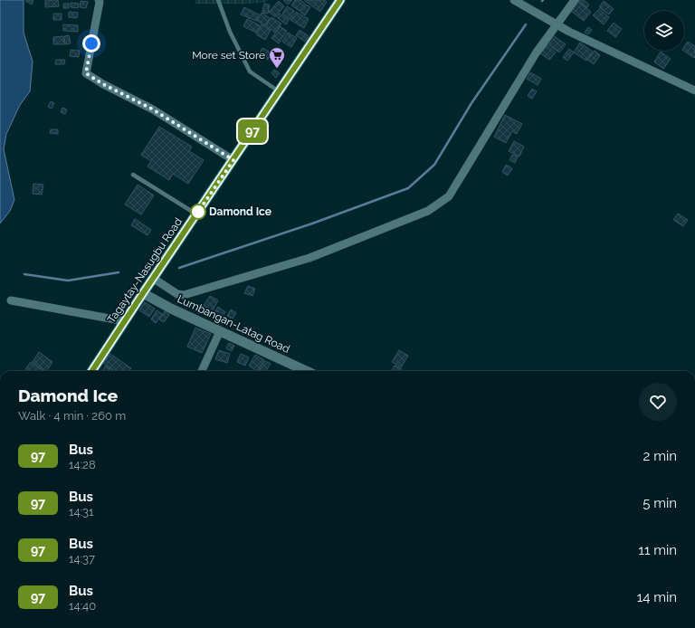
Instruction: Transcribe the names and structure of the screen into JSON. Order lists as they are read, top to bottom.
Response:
{
  "streets": {
    "main road": ["Tagaytay-Nasugbu Road"],
    "street": ["Lumbangan-Latag Road"]
  },
  "crossings": [
    ["Tagaytay-Nasugbu Road", "Lumbangan-Latag Road"]
  ],
  "places": {
    "supermarket": ["More set Store"],
    "other": ["Damond Ice"]
  },
  "lines": ["bus line 97"],
  "page": {
    "on_map": "97",
    "heading": ["Damond Ice", "Walk · 4 min · 260 m"],
    "list": [
      {
        "mark": "97",
        "name": "Bus",
        "note": "14:28",
        "value": "2 min"
      },
      {
        "mark": "97",
        "name": "Bus",
        "note": "14:31",
        "value": "5 min"
      },
      {
        "mark": "97",
        "name": "Bus",
        "note": "14:37",
        "value": "11 min"
      },
      {
        "mark": "97",
        "name": "Bus",
        "note": "14:40",
        "value": "14 min"
      }
    ]
  }
}
